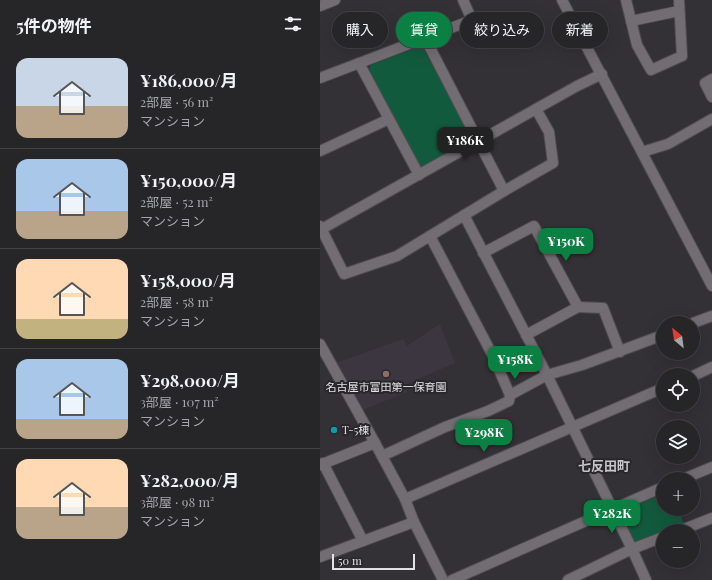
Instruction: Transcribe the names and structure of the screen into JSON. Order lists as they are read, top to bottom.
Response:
{
  "districts": ["七反田町"],
  "places": ["名古屋市富田第一保育園", "T-5棟"],
  "scale_bar": "50 m",
  "north": "top left",
  "page": {
    "heading": "5件の物件",
    "chip": [
      "購入",
      "賃貸",
      "絞り込み",
      "新着"
    ],
    "list": [
      {
        "name": "¥186,000/月",
        "note": "2部屋 · 56 m² · マンション"
      },
      {
        "name": "¥150,000/月",
        "note": "2部屋 · 52 m² · マンション"
      },
      {
        "name": "¥158,000/月",
        "note": "2部屋 · 58 m² · マンション"
      },
      {
        "name": "¥298,000/月",
        "note": "3部屋 · 107 m² · マンション"
      },
      {
        "name": "¥282,000/月",
        "note": "3部屋 · 98 m² · マンション"
      }
    ],
    "price": [
      "¥186K",
      "¥150K",
      "¥158K",
      "¥298K",
      "¥282K"
    ],
    "map_buttons": ["+", "−"],
    "scale": "50 m"
  }
}
